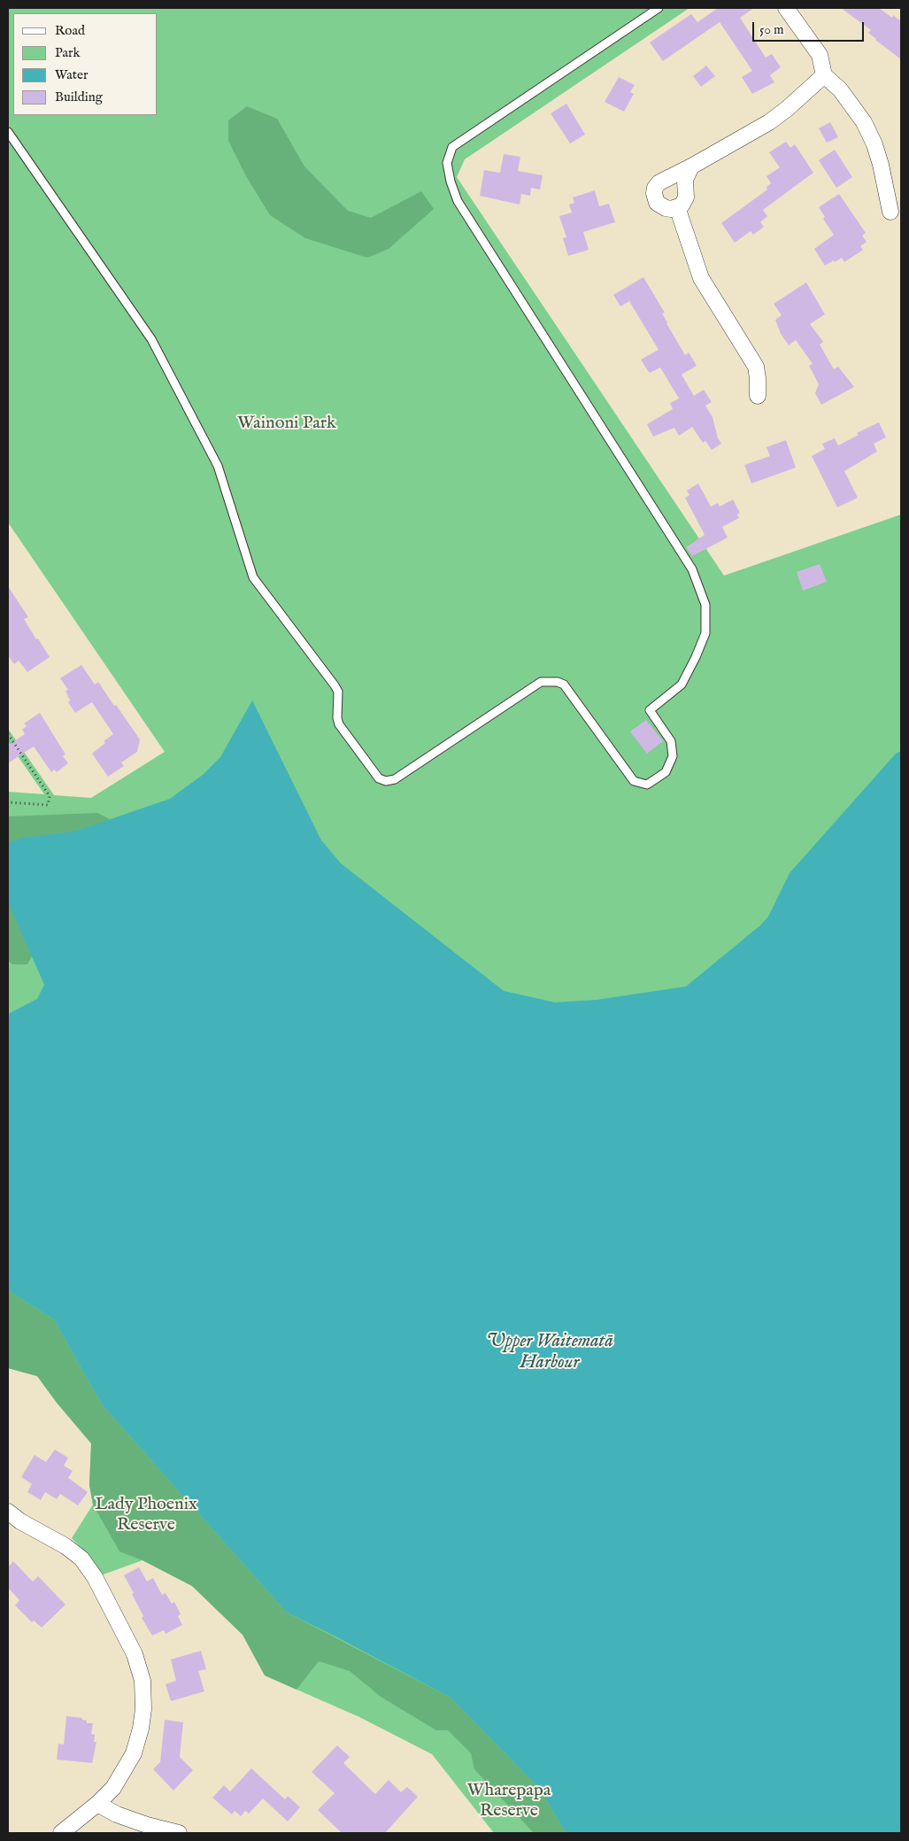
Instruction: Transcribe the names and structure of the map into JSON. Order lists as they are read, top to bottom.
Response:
{
  "water": ["Upper Waitematā Harbour"],
  "parks": ["Wainoni Park", "Lady Phoenix Reserve", "Wharepapa Reserve"],
  "legend": [
    "Road",
    "Park",
    "Water",
    "Building"
  ],
  "scale_bar": "50 m"
}
